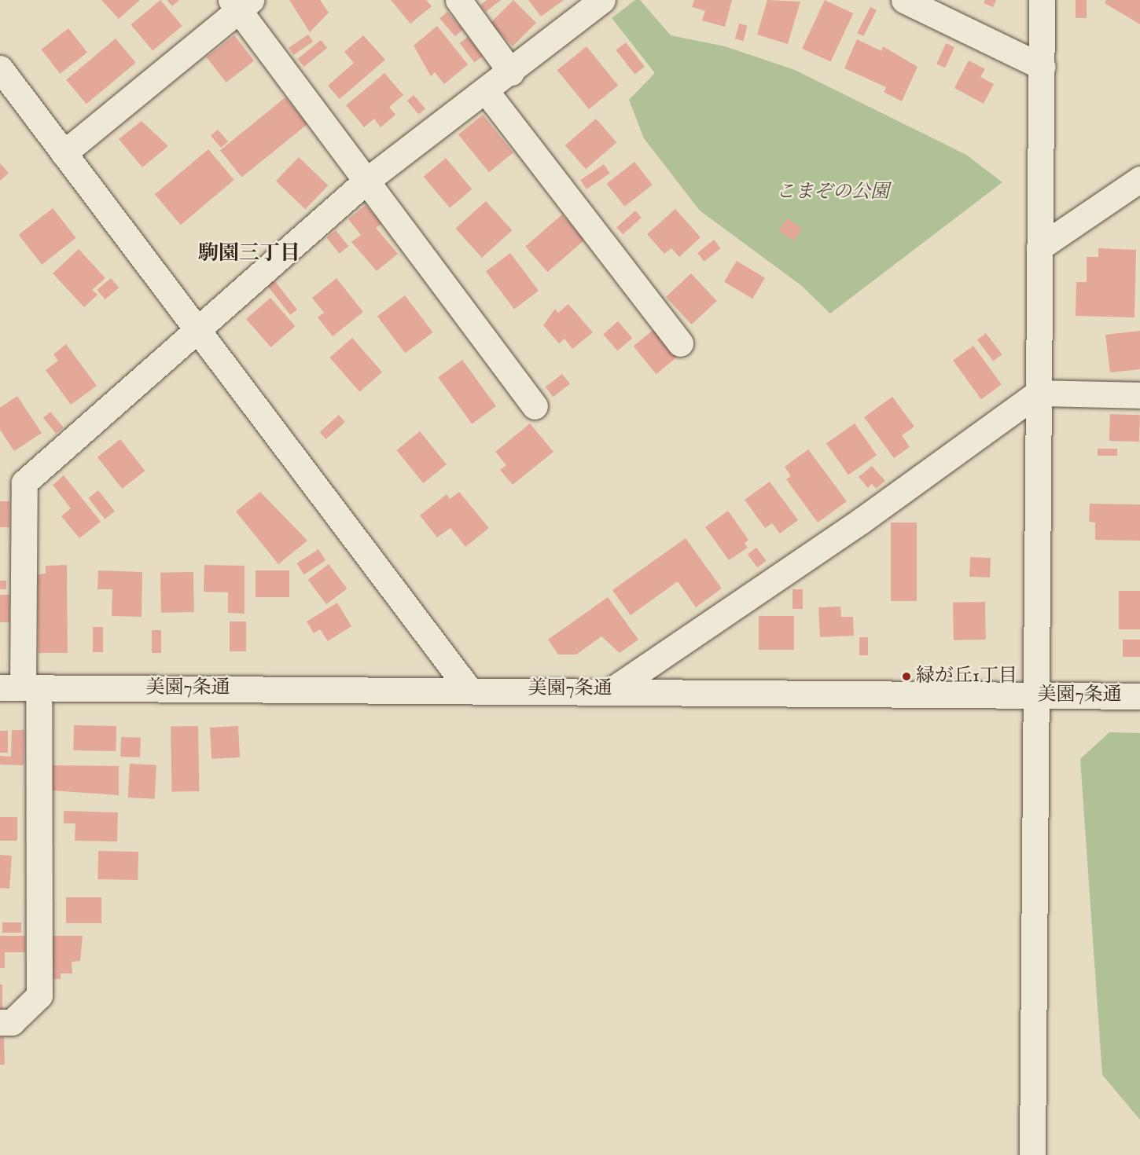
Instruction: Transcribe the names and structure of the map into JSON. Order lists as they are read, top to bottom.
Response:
{
  "streets": {
    "street": ["美園7条通"]
  },
  "districts": ["駒園三丁目"],
  "parks": ["こまぞの公園"],
  "places": ["緑が丘1丁目"]
}
